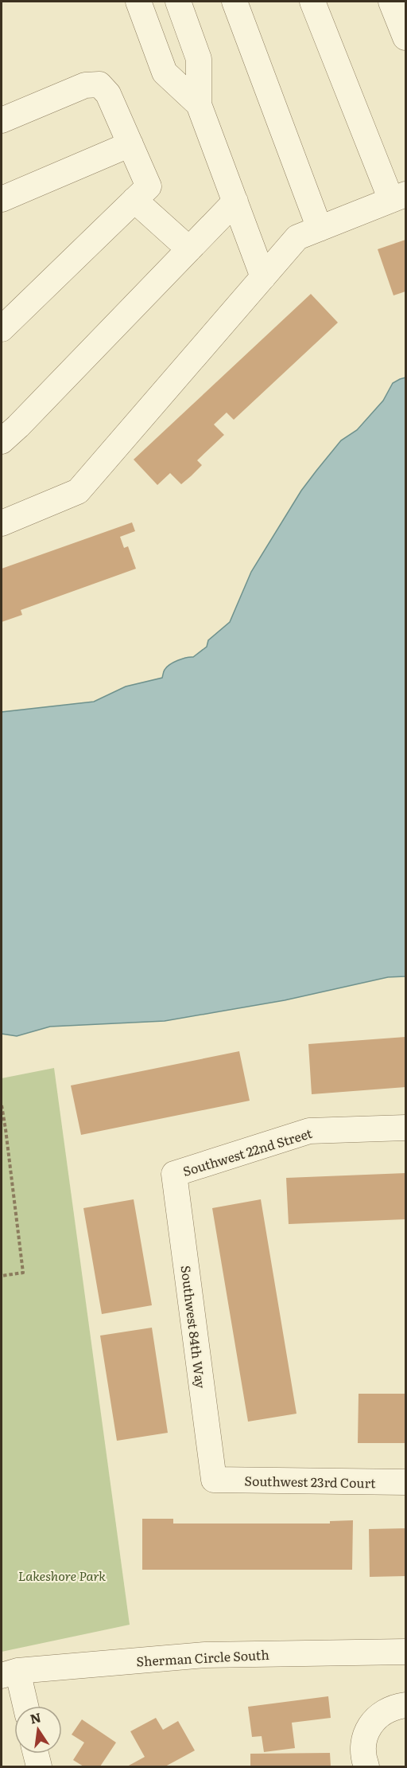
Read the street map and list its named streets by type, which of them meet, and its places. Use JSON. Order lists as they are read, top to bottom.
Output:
{
  "streets": {
    "street": [
      "Southwest 22nd Street",
      "Southwest 84th Way",
      "Southwest 23rd Court",
      "Sherman Circle South"
    ]
  },
  "crossings": [
    ["Southwest 22nd Street", "Southwest 84th Way"],
    ["Southwest 84th Way", "Southwest 23rd Court"]
  ],
  "parks": ["Lakeshore Park"],
  "north": "top"
}
